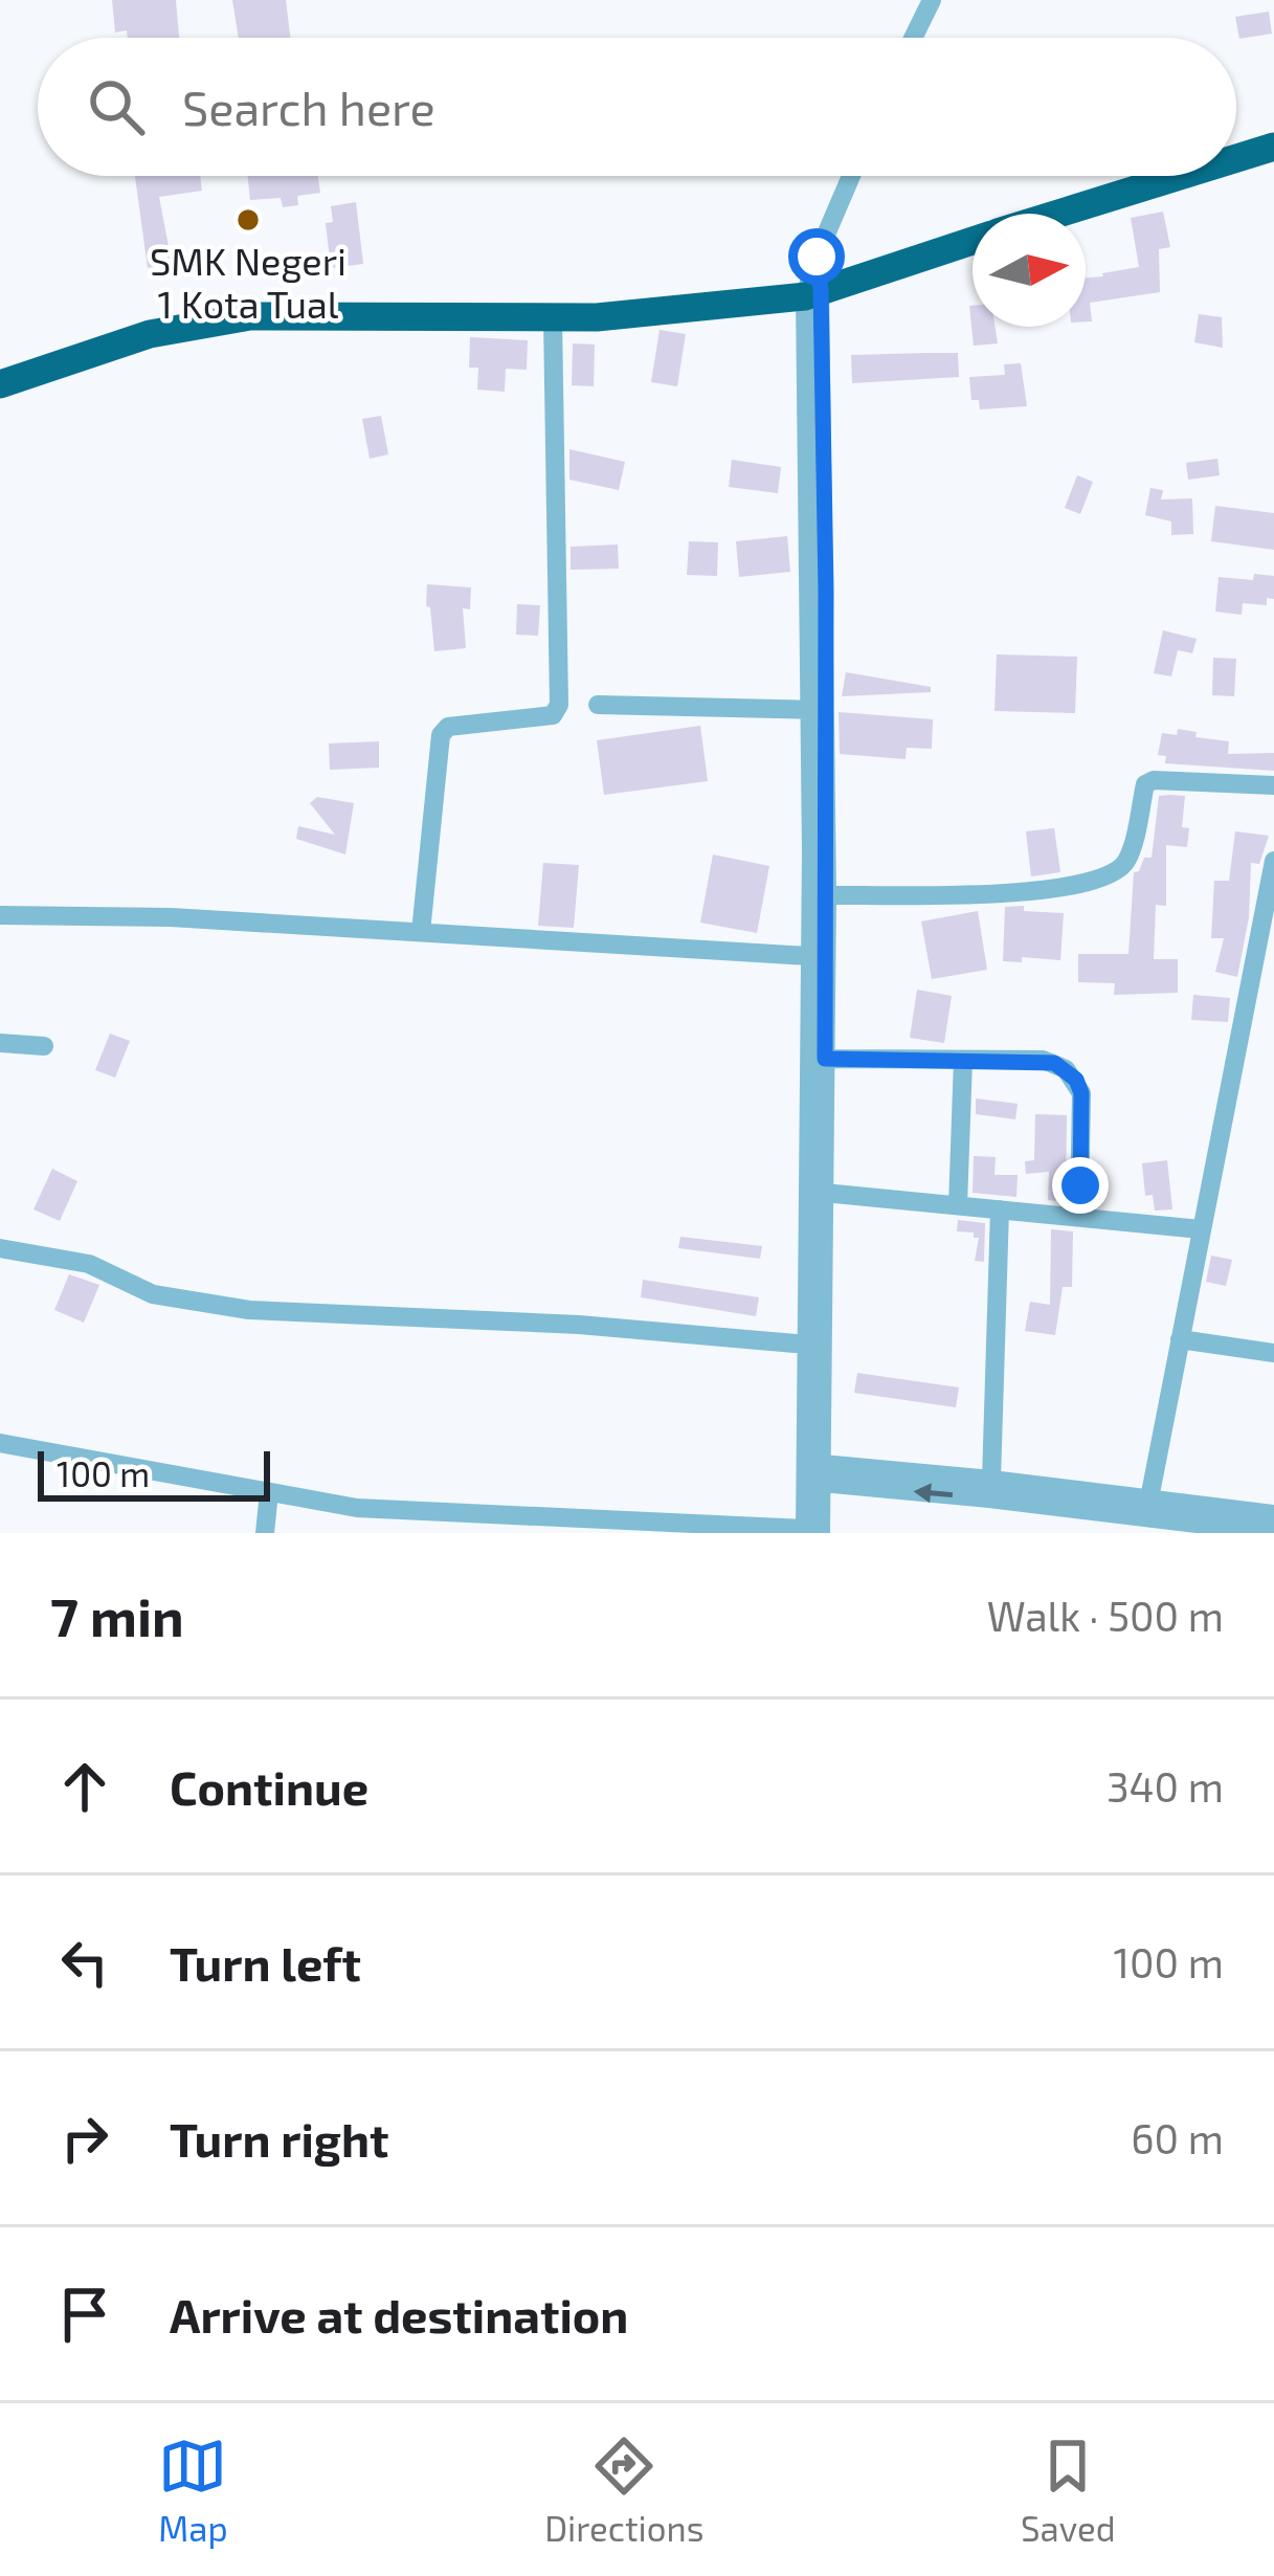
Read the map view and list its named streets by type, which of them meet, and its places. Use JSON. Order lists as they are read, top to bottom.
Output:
{
  "places": ["SMK Negeri 1 Kota Tual"],
  "scale_bar": "100 m",
  "north": "right",
  "page": {
    "search": "Search here",
    "scale": "100 m",
    "heading": ["7 min", "Walk · 500 m"],
    "list": [
      ["Continue", "340 m"],
      ["Turn left", "100 m"],
      ["Turn right", "60 m"],
      "Arrive at destination"
    ],
    "nav": ["Map", "Directions", "Saved"]
  }
}
